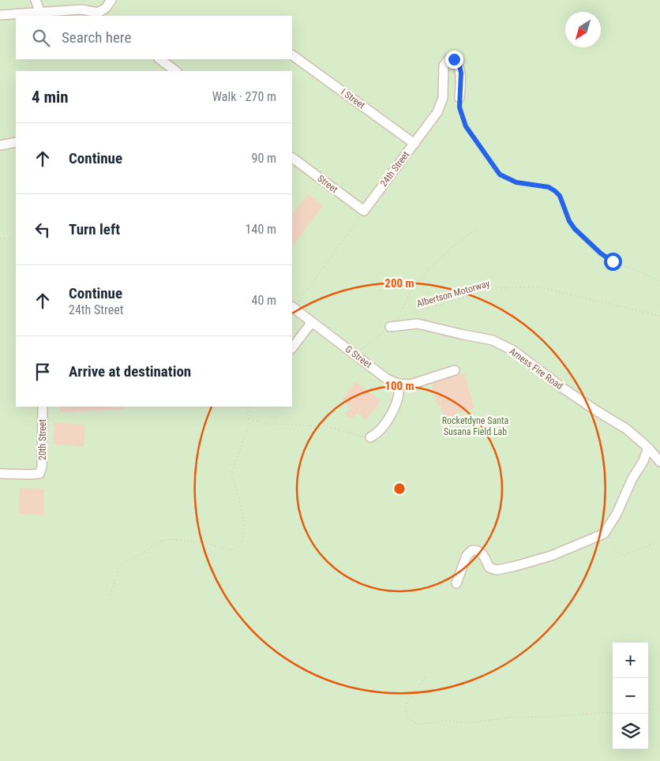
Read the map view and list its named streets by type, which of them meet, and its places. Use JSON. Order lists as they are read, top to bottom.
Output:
{
  "streets": {
    "lane": [
      "I Street",
      "24th Street",
      "Street",
      "G Street",
      "Arness Fire Road",
      "20th Street"
    ],
    "path": ["Albertson Motorway"]
  },
  "crossings": [
    ["I Street", "24th Street"],
    ["24th Street", "Street"],
    ["Albertson Motorway", "G Street"],
    ["Albertson Motorway", "Arness Fire Road"]
  ],
  "parks": ["Rocketdyne Santa Susana Field Lab"],
  "north": "bottom left",
  "page": {
    "search": "Search here",
    "heading": ["4 min", "Walk · 270 m"],
    "list": [
      ["Continue", "90 m"],
      ["Turn left", "140 m"],
      ["Continue", "24th Street", "40 m"],
      "Arrive at destination"
    ],
    "map_buttons": ["+", "−"]
  },
  "rings": ["200 m", "100 m"]
}
